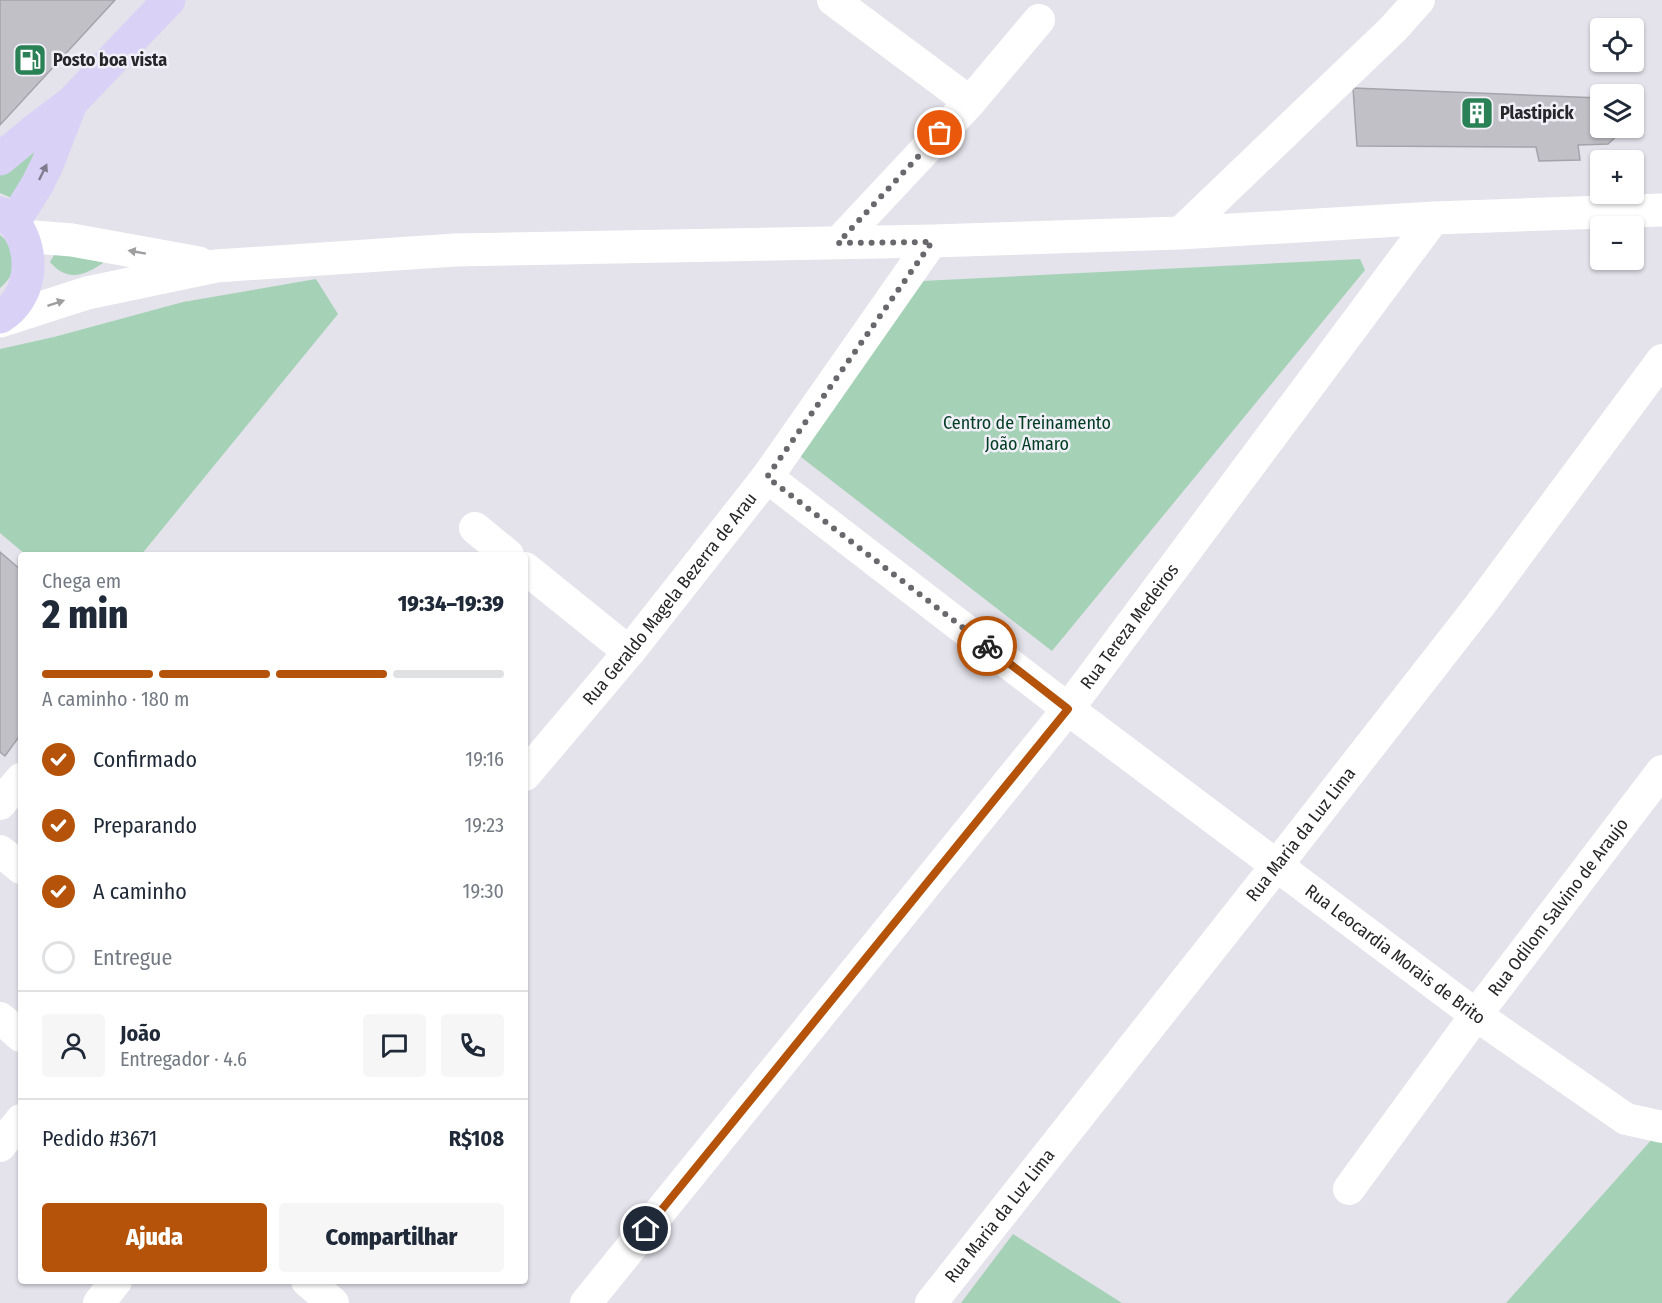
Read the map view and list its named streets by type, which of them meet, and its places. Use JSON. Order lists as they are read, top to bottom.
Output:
{
  "streets": {
    "street": [
      "Rua Geraldo Magela Bezerra de Arau",
      "Rua Tereza Medeiros",
      "Rua Maria da Luz Lima",
      "Rua Odilom Salvino de Araujo",
      "Rua Leocardia Morais de Brito"
    ]
  },
  "crossings": [
    ["Rua Geraldo Magela Bezerra de Arau", "Rua Leocardia Morais de Brito"],
    ["Rua Tereza Medeiros", "Rua Leocardia Morais de Brito"],
    ["Rua Maria da Luz Lima", "Rua Leocardia Morais de Brito"],
    ["Rua Odilom Salvino de Araujo", "Rua Leocardia Morais de Brito"]
  ],
  "parks": ["Centro de Treinamento João Amaro"],
  "places": {
    "fuel station": ["Posto boa vista"],
    "building": ["Plastipick"]
  },
  "page": {
    "map_buttons": ["+", "−"],
    "heading": ["2 min", "Chega em", "19:34–19:39"],
    "panel": [
      "João",
      "Entregador · 4.6",
      "Pedido #3671",
      "R$108"
    ],
    "bar": "A caminho · 180 m",
    "list": [
      ["Confirmado", "19:16"],
      ["Preparando", "19:23"],
      ["A caminho", "19:30"],
      "Entregue"
    ],
    "buttons": ["Ajuda", "Compartilhar"]
  }
}
